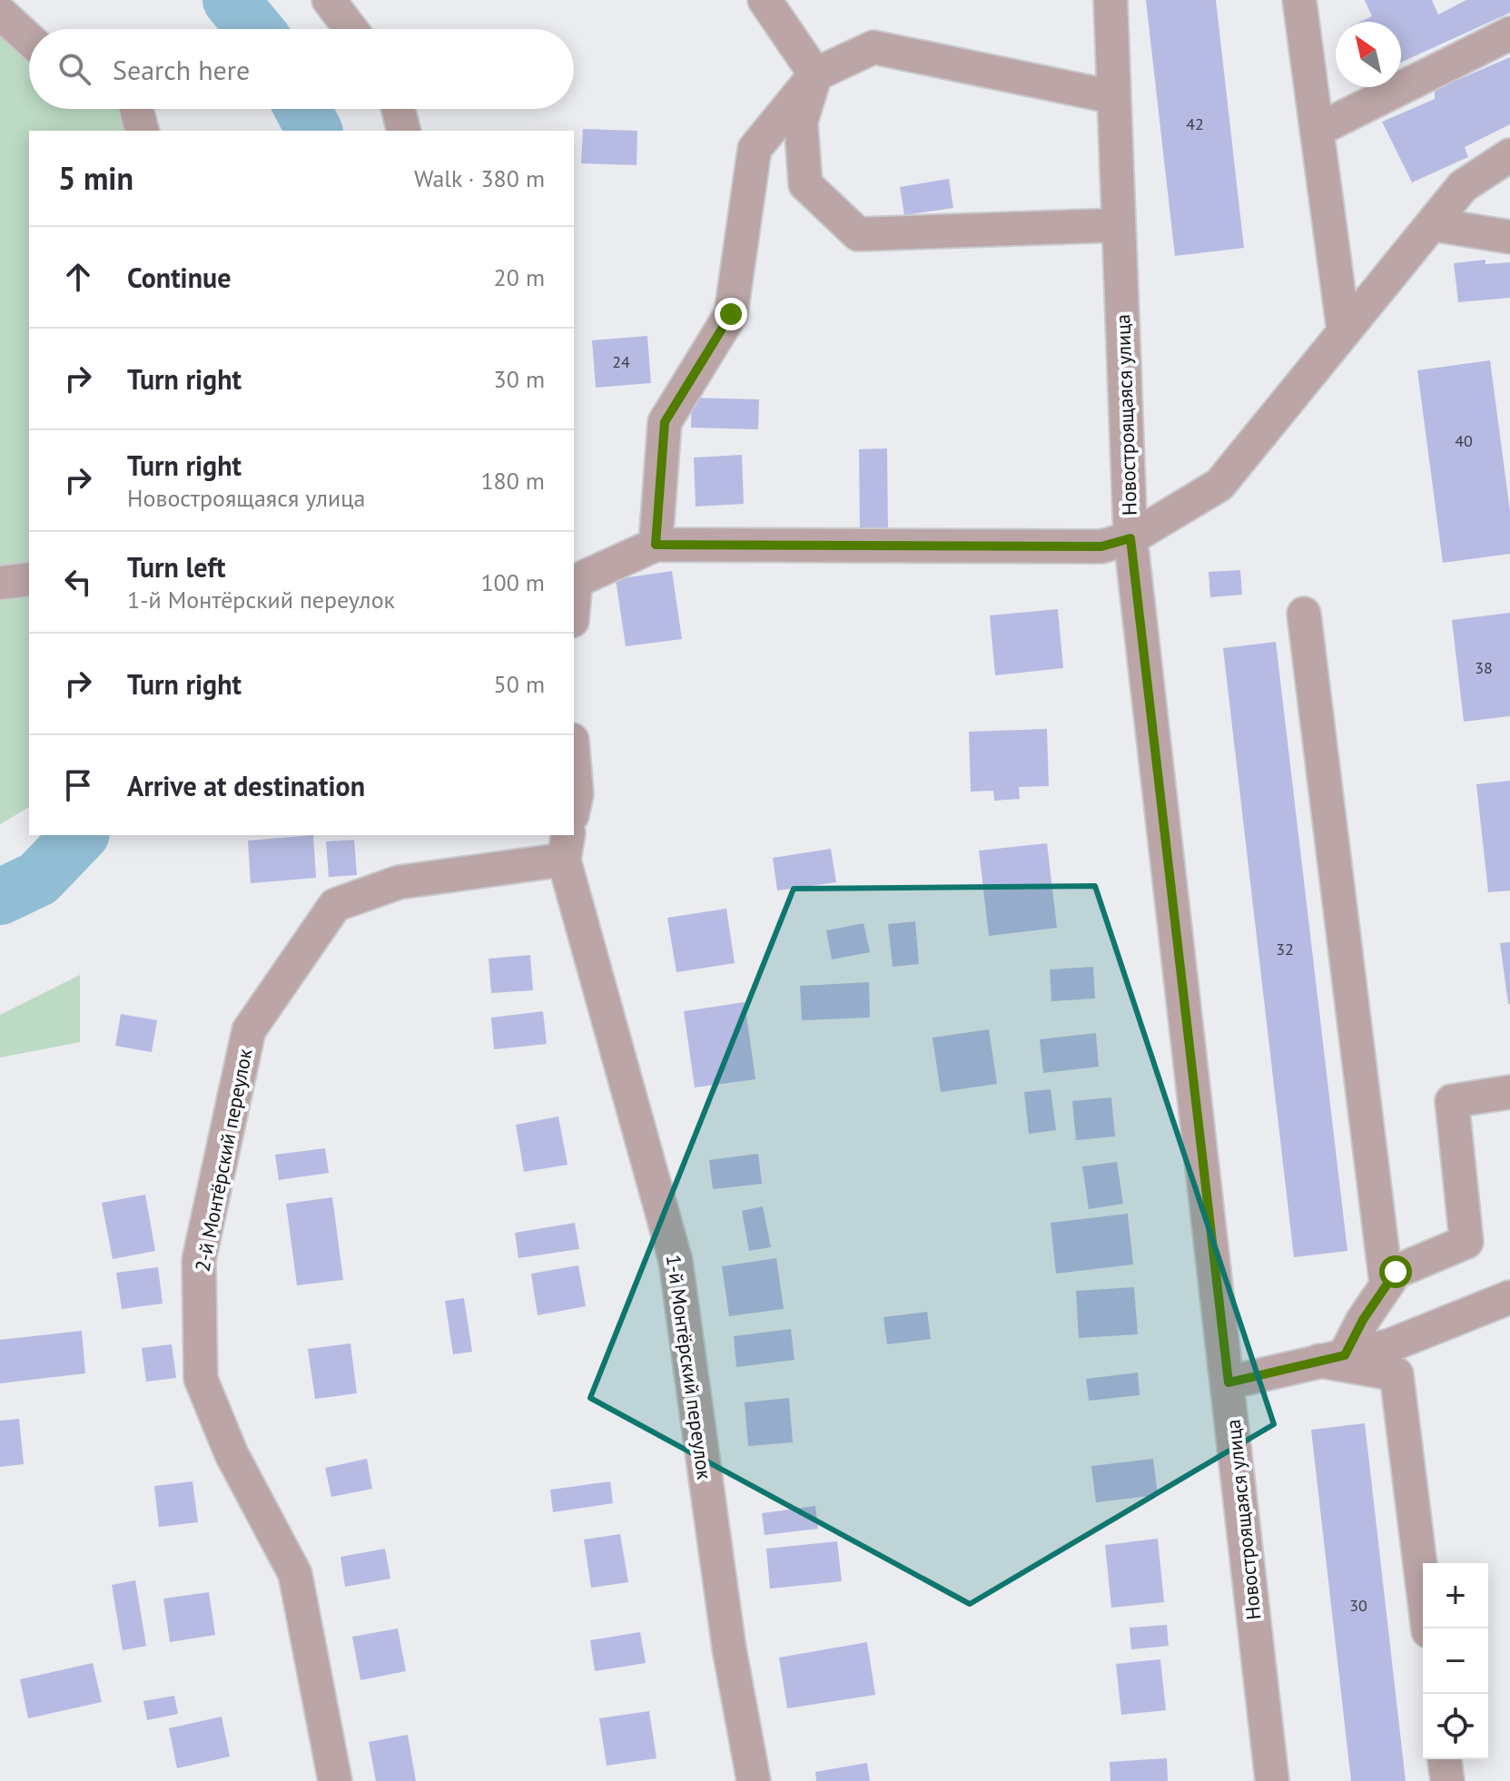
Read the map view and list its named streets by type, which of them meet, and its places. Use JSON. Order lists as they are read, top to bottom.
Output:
{
  "streets": {
    "street": ["Новостроящаяся улица", "2-й Монтёрский переулок", "1-й Монтёрский переулок"]
  },
  "crossings": [
    ["2-й Монтёрский переулок", "1-й Монтёрский переулок"]
  ],
  "house_numbers": [
    "42",
    "24",
    "40",
    "38",
    "32",
    "30"
  ],
  "north": "top left",
  "page": {
    "search": "Search here",
    "heading": ["5 min", "Walk · 380 m"],
    "list": [
      ["Continue", "20 m"],
      ["Turn right", "30 m"],
      ["Turn right", "Новостроящаяся улица", "180 m"],
      ["Turn left", "1-й Монтёрский переулок", "100 m"],
      ["Turn right", "50 m"],
      "Arrive at destination"
    ],
    "map_buttons": ["+", "−"]
  }
}
